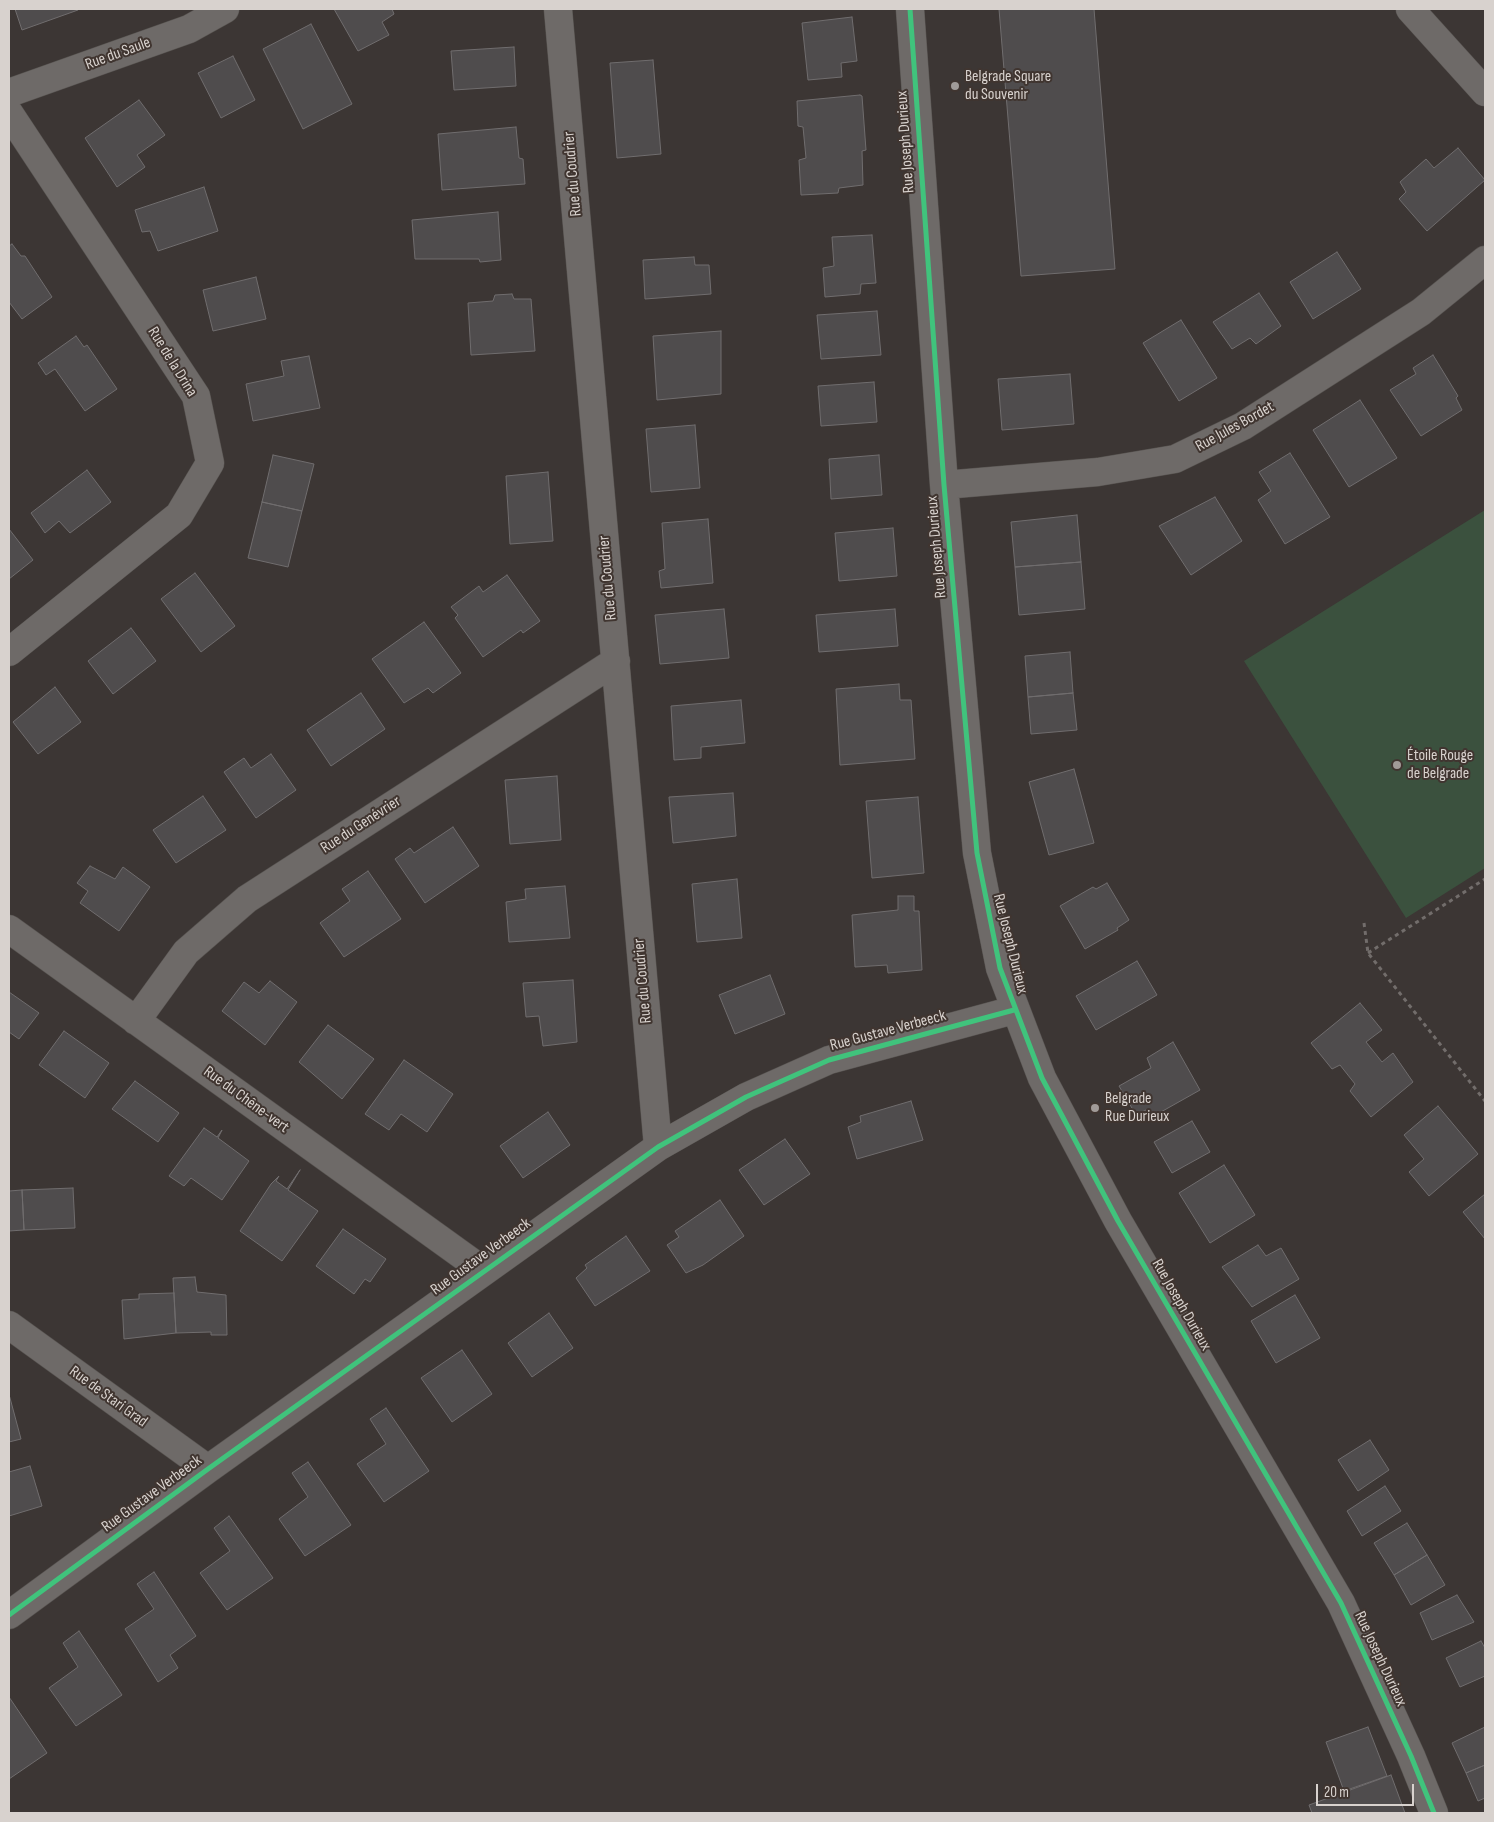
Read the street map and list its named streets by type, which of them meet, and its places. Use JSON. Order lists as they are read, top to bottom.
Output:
{
  "streets": {
    "street": [
      "Rue du Saule",
      "Rue Joseph Durieux",
      "Rue du Coudrier",
      "Rue de la Drina",
      "Rue Jules Bordet",
      "Rue du Genévrier",
      "Rue Gustave Verbeeck",
      "Rue du Chêne-vert",
      "Rue de Stari Grad"
    ]
  },
  "crossings": [
    ["Rue Joseph Durieux", "Rue Jules Bordet"],
    ["Rue Joseph Durieux", "Rue Gustave Verbeeck"],
    ["Rue du Coudrier", "Rue du Genévrier"],
    ["Rue du Coudrier", "Rue Gustave Verbeeck"],
    ["Rue du Genévrier", "Rue du Chêne-vert"],
    ["Rue Gustave Verbeeck", "Rue du Chêne-vert"],
    ["Rue Gustave Verbeeck", "Rue de Stari Grad"]
  ],
  "places": ["Belgrade Square du Souvenir", "Étoile Rouge de Belgrade", "Belgrade Rue Durieux"],
  "scale_bar": "20 m"
}
